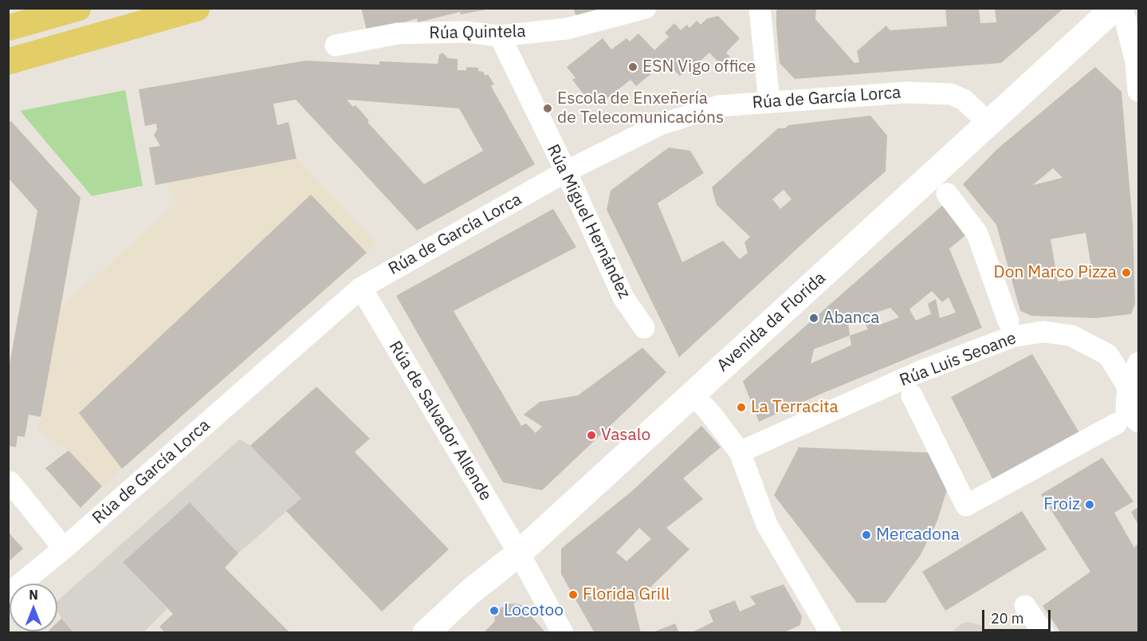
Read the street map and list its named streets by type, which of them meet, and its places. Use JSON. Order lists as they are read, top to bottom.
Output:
{
  "streets": {
    "main road": ["Avenida da Florida"],
    "street": [
      "Rúa Quintela",
      "Rúa de García Lorca",
      "Rúa Miguel Hernández",
      "Rúa Luis Seoane",
      "Rúa de Salvador Allende"
    ]
  },
  "crossings": [
    ["Rúa Quintela", "Rúa Miguel Hernández"],
    ["Rúa de García Lorca", "Rúa Miguel Hernández"],
    ["Rúa de García Lorca", "Avenida da Florida"],
    ["Rúa de García Lorca", "Rúa de Salvador Allende"],
    ["Avenida da Florida", "Rúa de Salvador Allende"]
  ],
  "places": [
    "ESN Vigo office",
    "Escola de Enxeñería de Telecomunicacións",
    "Don Marco Pizza",
    "Abanca",
    "La Terracita",
    "Vasalo",
    "Froiz",
    "Mercadona",
    "Florida Grill",
    "Locotoo"
  ],
  "scale_bar": "20 m",
  "north": "top"
}
